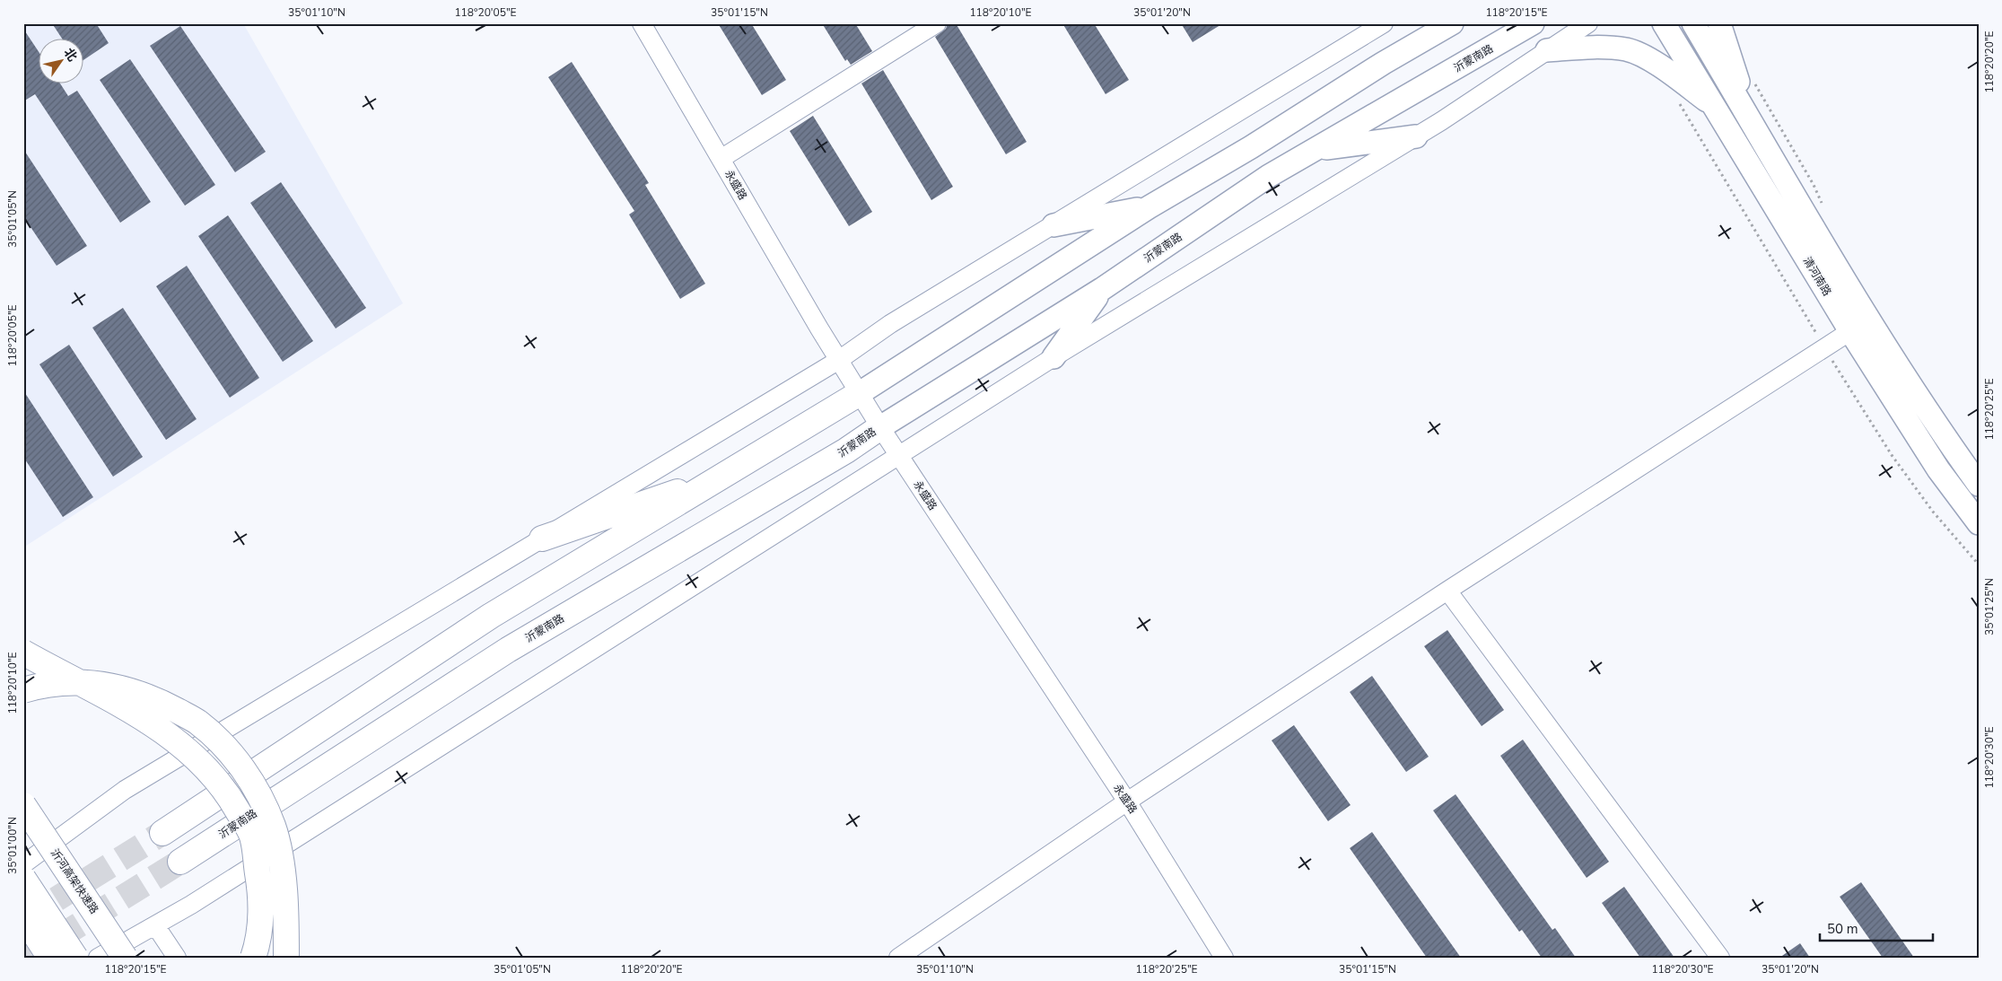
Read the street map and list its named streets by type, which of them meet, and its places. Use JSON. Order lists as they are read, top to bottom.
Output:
{
  "streets": {
    "highway": ["沂蒙南路", "沂河高架快速路"],
    "main road": ["清河南路"],
    "street": ["永盛路"]
  },
  "crossings": [
    ["沂蒙南路", "永盛路"]
  ],
  "scale_bar": "50 m",
  "north": "top right",
  "coordinates": [
    "35°01'10\"N",
    "118°20'05\"E",
    "35°01'15\"N",
    "118°20'10\"E",
    "35°01'20\"N",
    "118°20'15\"E",
    "118°20'20\"E",
    "35°01'05\"N",
    "118°20'25\"E",
    "35°01'25\"N",
    "118°20'30\"E",
    "35°01'00\"N"
  ]
}
